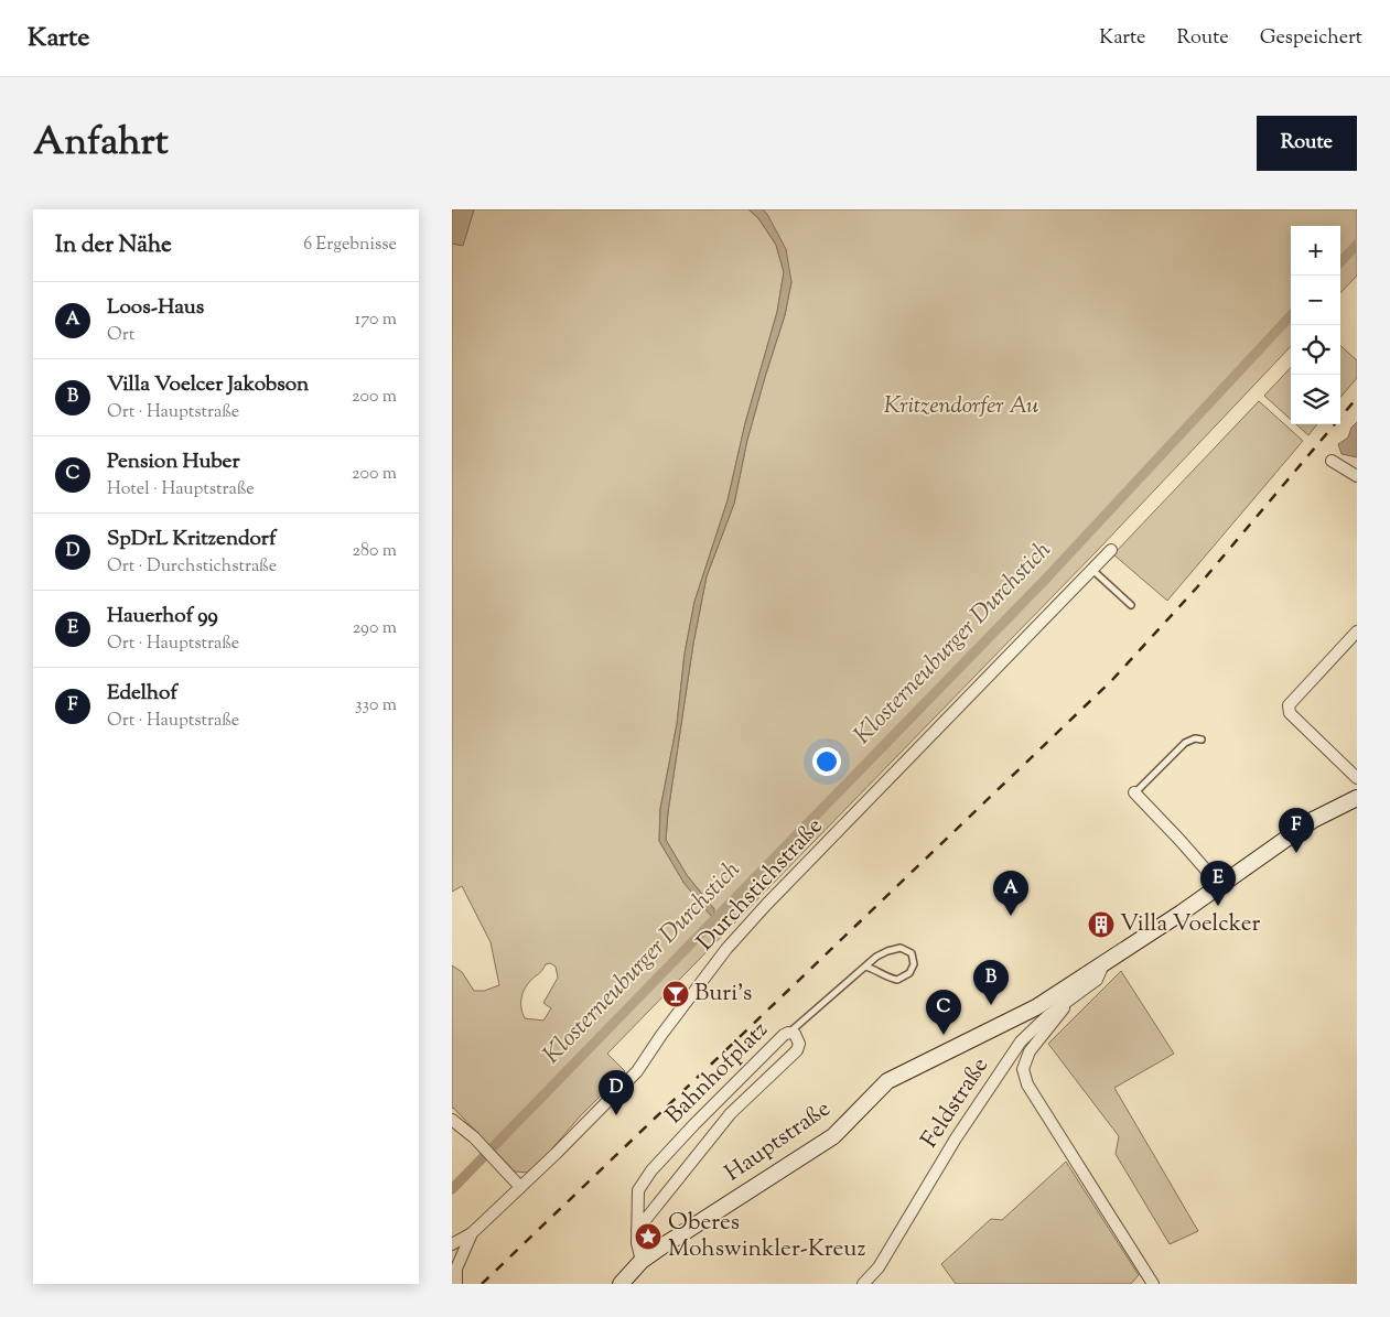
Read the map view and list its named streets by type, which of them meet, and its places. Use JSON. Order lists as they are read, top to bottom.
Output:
{
  "streets": {
    "main road": ["Hauptstraße"],
    "street": ["Durchstichstraße", "Bahnhofplatz", "Feldstraße"]
  },
  "crossings": [
    ["Bahnhofplatz", "Hauptstraße"],
    ["Feldstraße", "Hauptstraße"]
  ],
  "water": ["Klosterneuburger Durchstich"],
  "parks": ["Kritzendorfer Au"],
  "places": {
    "building": ["Villa Voelcker"],
    "bar": ["Buri's"],
    "place": ["Oberes Mohswinkler-Kreuz"]
  },
  "page": {
    "header": "Karte",
    "nav": ["Karte", "Route", "Gespeichert"],
    "title": "Anfahrt",
    "buttons": "Route",
    "heading": ["In der Nähe", "6 Ergebnisse"],
    "map_buttons": ["+", "−"],
    "list": [
      {
        "mark": "A",
        "name": "Loos-Haus",
        "note": "Ort",
        "value": "170 m"
      },
      {
        "mark": "B",
        "name": "Villa Voelcer Jakobson",
        "note": "Ort · Hauptstraße",
        "value": "200 m"
      },
      {
        "mark": "C",
        "name": "Pension Huber",
        "note": "Hotel · Hauptstraße",
        "value": "200 m"
      },
      {
        "mark": "D",
        "name": "SpDrL Kritzendorf",
        "note": "Ort · Durchstichstraße",
        "value": "280 m"
      },
      {
        "mark": "E",
        "name": "Hauerhof 99",
        "note": "Ort · Hauptstraße",
        "value": "290 m"
      },
      {
        "mark": "F",
        "name": "Edelhof",
        "note": "Ort · Hauptstraße",
        "value": "330 m"
      }
    ],
    "pins": [
      "F",
      "E",
      "A",
      "B",
      "C",
      "D"
    ]
  }
}
